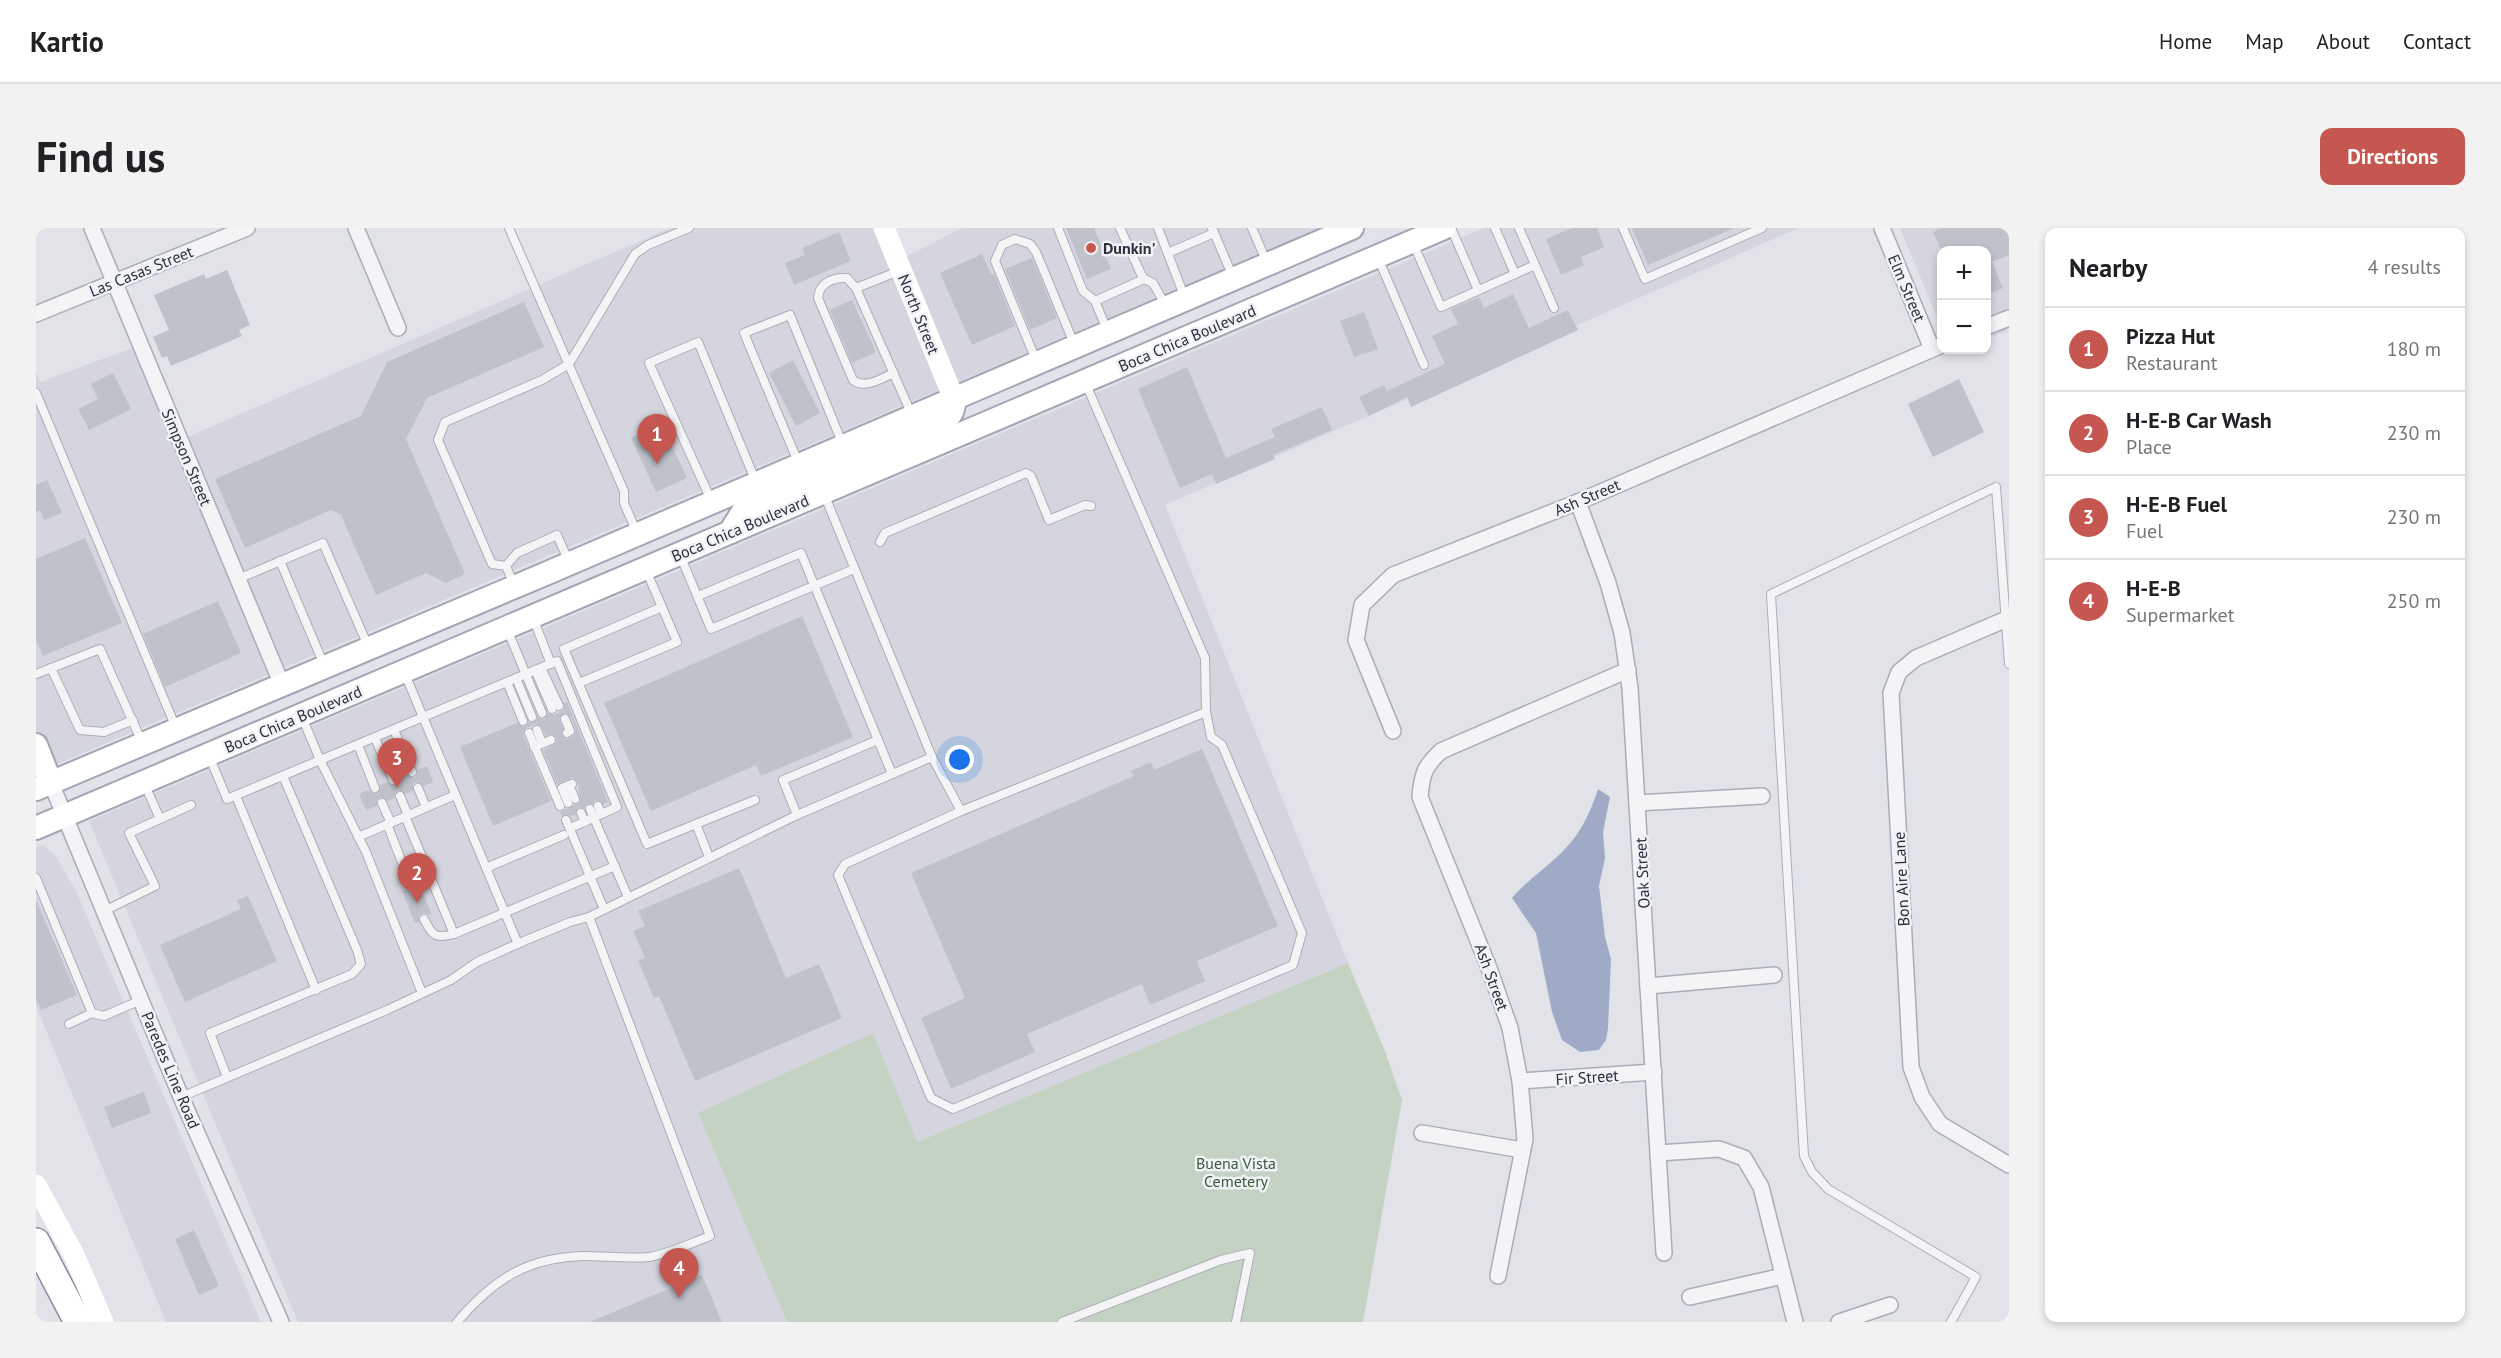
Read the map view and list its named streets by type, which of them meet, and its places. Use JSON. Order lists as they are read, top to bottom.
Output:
{
  "streets": {
    "main road": ["Boca Chica Boulevard"],
    "street": [
      "Las Casas Street",
      "Elm Street",
      "North Street",
      "Simpson Street",
      "Ash Street",
      "Oak Street",
      "Bon Aire Lane",
      "Paredes Line Road",
      "Fir Street"
    ]
  },
  "crossings": [
    ["Las Casas Street", "Simpson Street"],
    ["Elm Street", "Ash Street"],
    ["North Street", "Boca Chica Boulevard"],
    ["Boca Chica Boulevard", "Simpson Street"],
    ["Boca Chica Boulevard", "Paredes Line Road"],
    ["Ash Street", "Oak Street"],
    ["Ash Street", "Fir Street"],
    ["Oak Street", "Fir Street"]
  ],
  "parks": ["Buena Vista Cemetery"],
  "places": ["Dunkin'"],
  "page": {
    "header": "Kartio",
    "nav": [
      "Home",
      "Map",
      "About",
      "Contact"
    ],
    "buttons": "Directions",
    "title": "Find us",
    "heading": ["Nearby", "4 results"],
    "map_buttons": ["+", "−"],
    "list": [
      {
        "mark": "1",
        "name": "Pizza Hut",
        "note": "Restaurant",
        "value": "180 m"
      },
      {
        "mark": "2",
        "name": "H-E-B Car Wash",
        "note": "Place",
        "value": "230 m"
      },
      {
        "mark": "3",
        "name": "H-E-B Fuel",
        "note": "Fuel",
        "value": "230 m"
      },
      {
        "mark": "4",
        "name": "H-E-B",
        "note": "Supermarket",
        "value": "250 m"
      }
    ],
    "pins": [
      "1",
      "3",
      "2",
      "4"
    ]
  }
}
